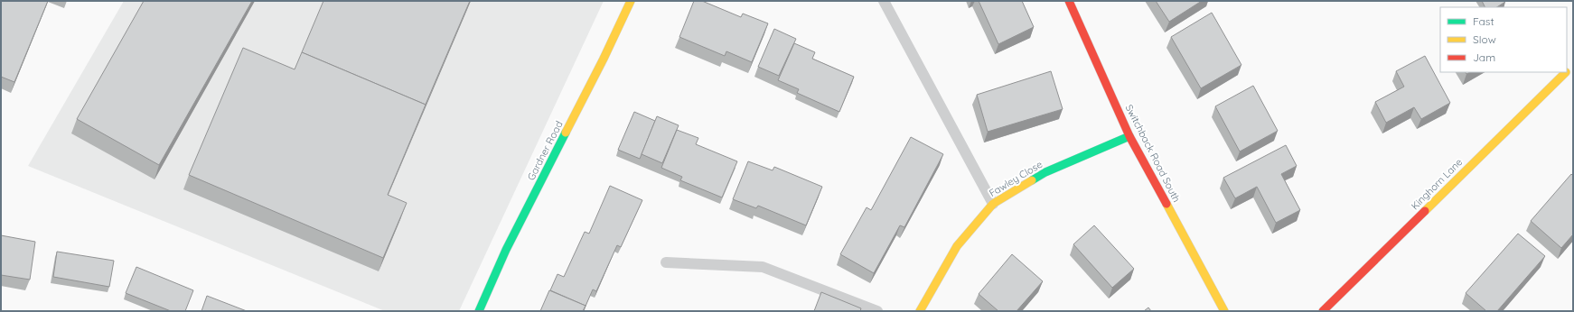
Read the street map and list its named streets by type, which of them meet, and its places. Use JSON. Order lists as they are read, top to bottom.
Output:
{
  "streets": {
    "street": [
      "Gardner Road",
      "Switchback Road South",
      "Fawley Close",
      "Kinghorn Lane"
    ]
  },
  "crossings": [
    ["Switchback Road South", "Fawley Close"]
  ],
  "legend": ["Fast", "Slow", "Jam"]
}
